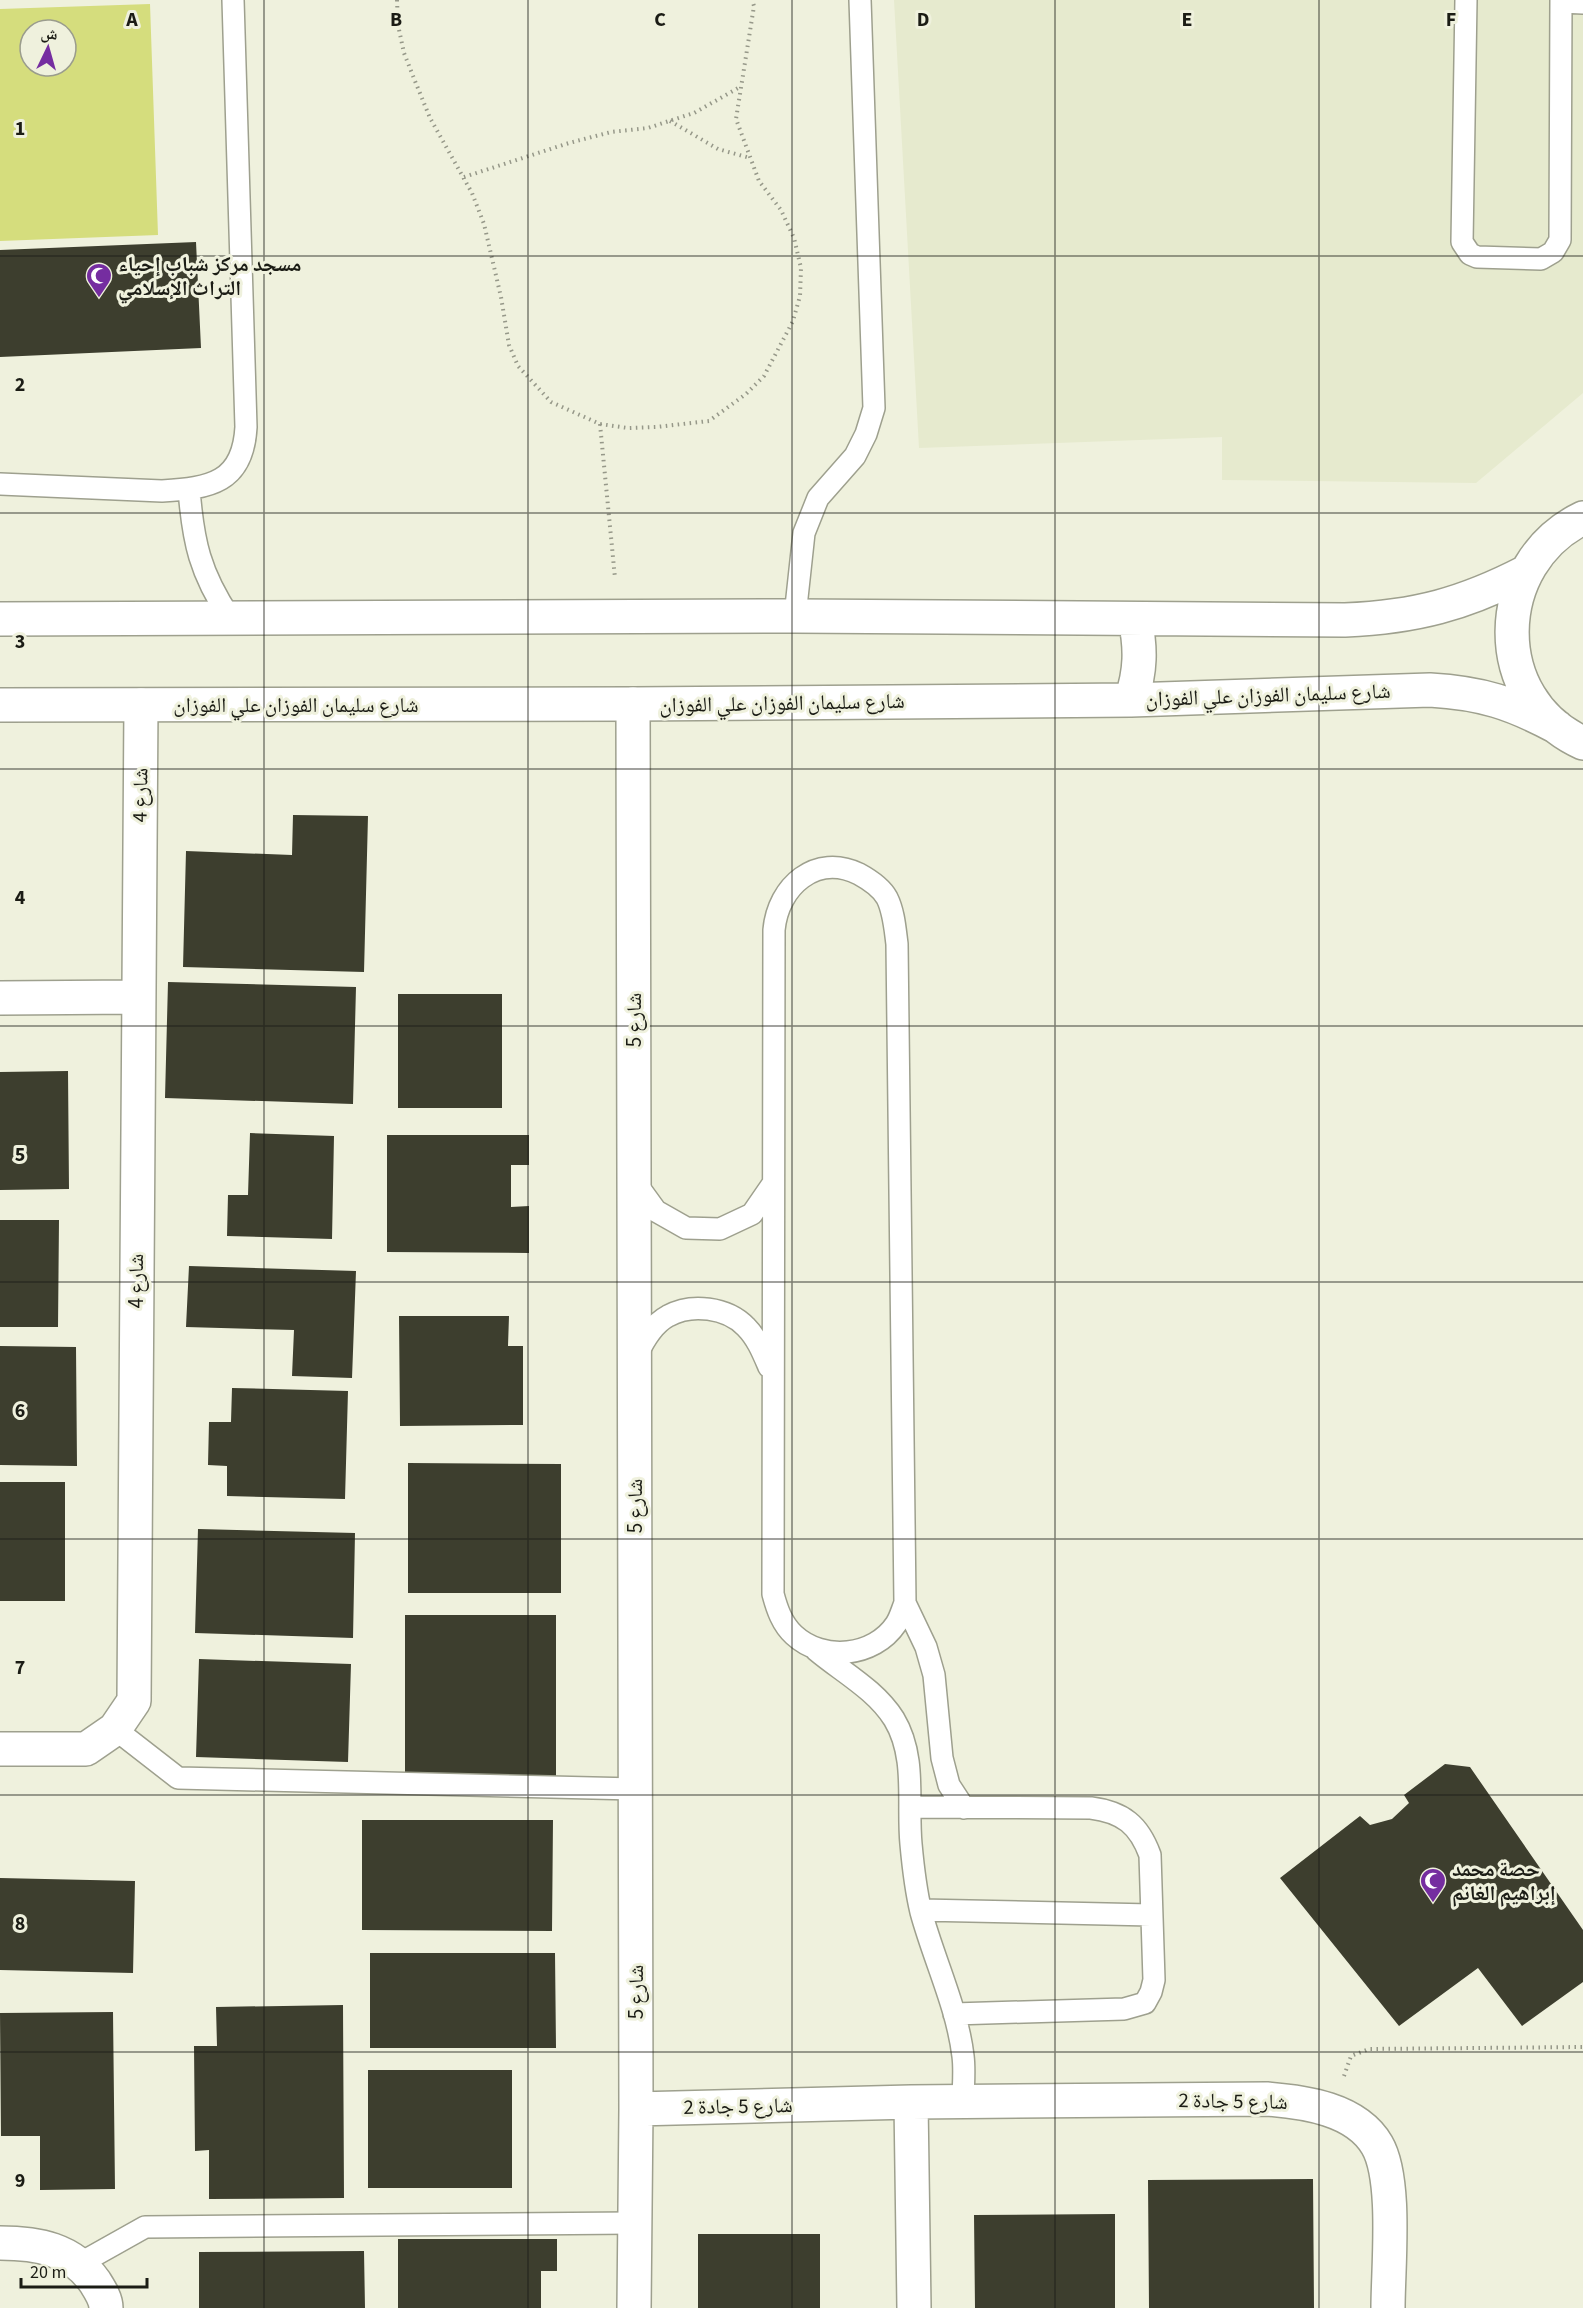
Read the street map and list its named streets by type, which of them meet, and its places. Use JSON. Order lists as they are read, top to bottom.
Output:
{
  "streets": {
    "street": [
      "شارع سليمان الفوزان علي الفوزان",
      "شارع 4",
      "شارع 5",
      "شارع 5 جادة 2"
    ]
  },
  "crossings": [
    ["شارع سليمان الفوزان علي الفوزان", "شارع 4"],
    ["شارع سليمان الفوزان علي الفوزان", "شارع 5"],
    ["شارع 5", "شارع 5 جادة 2"]
  ],
  "places": {
    "mosque": ["مسجد مركز شباب إحياء التراث الإسلامي", "حصة محمد إبراهيم الغانم"]
  },
  "scale_bar": "20 m",
  "north": "top",
  "grid": {
    "columns": [
      "A",
      "B",
      "C",
      "D",
      "E",
      "F"
    ],
    "rows": [
      "1",
      "2",
      "3",
      "4",
      "5",
      "6",
      "7",
      "8",
      "9"
    ]
  }
}
